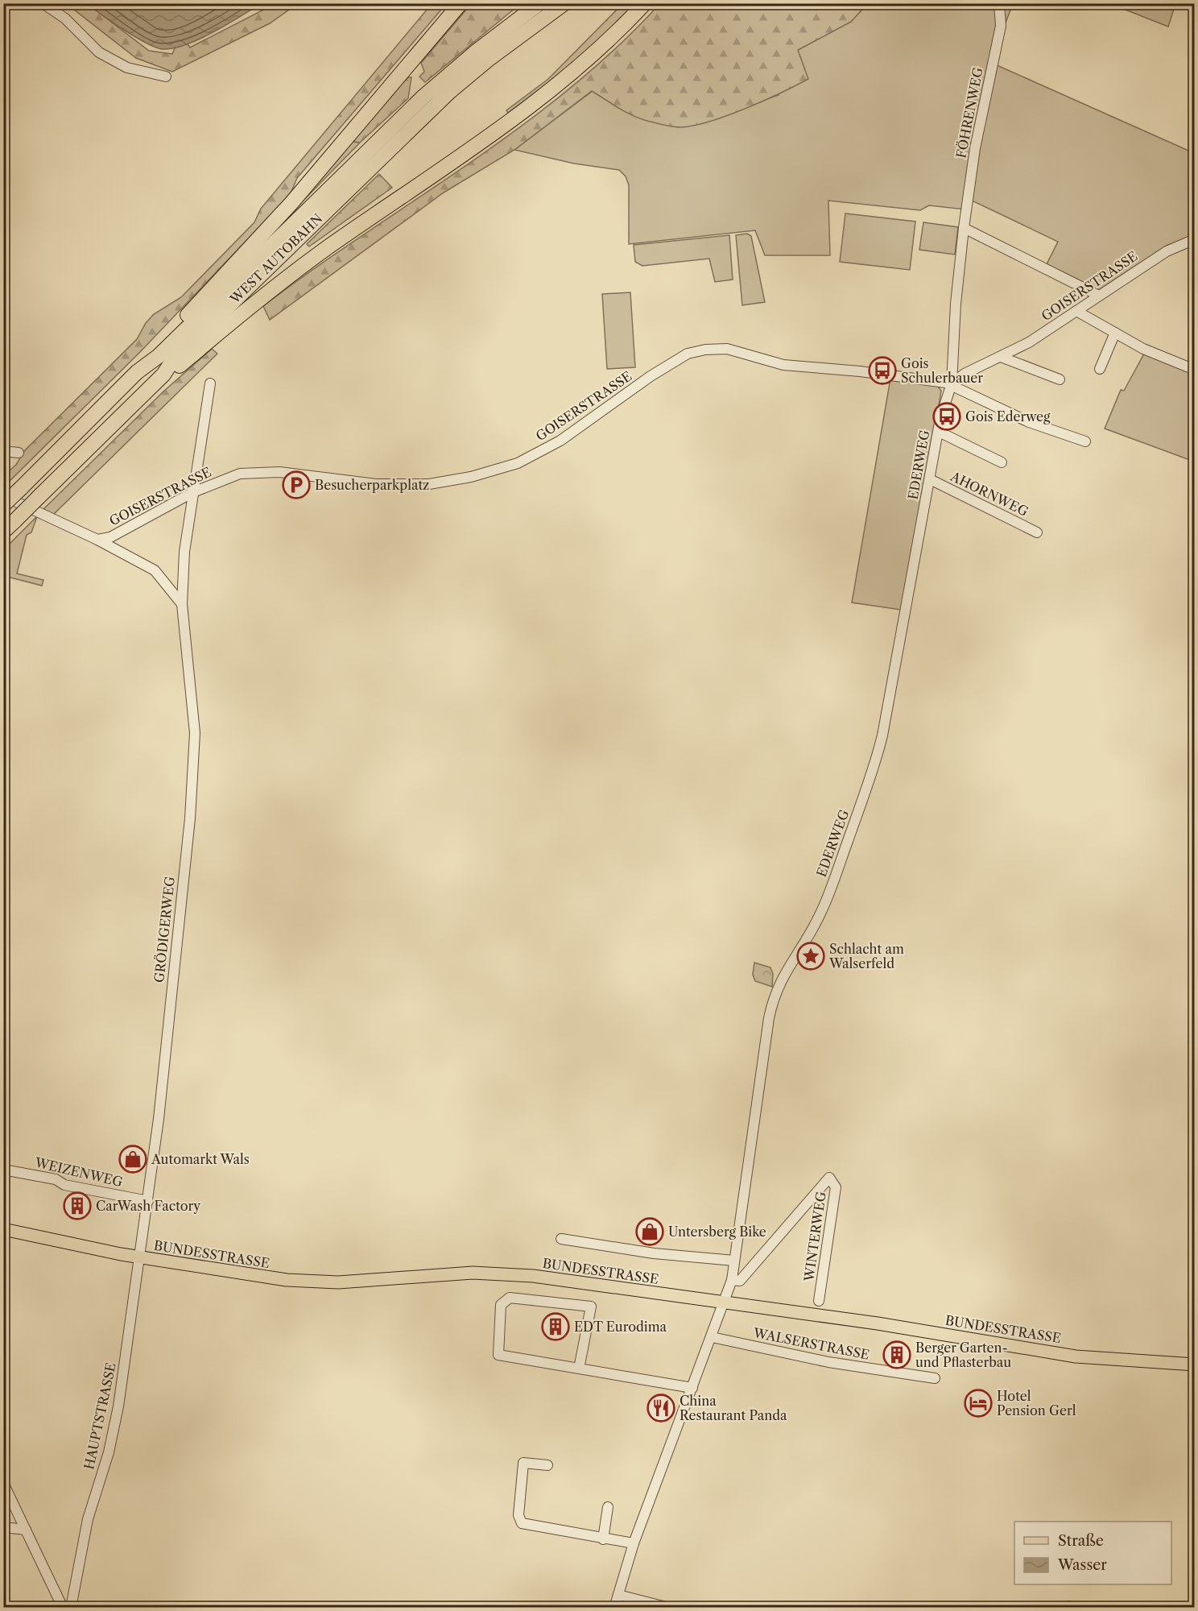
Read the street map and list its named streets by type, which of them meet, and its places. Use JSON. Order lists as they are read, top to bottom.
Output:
{
  "streets": {
    "highway": ["WEST AUTOBAHN"],
    "main road": ["BUNDESSTRASSE"],
    "street": [
      "FÖHRENWEG",
      "GOISERSTRASSE",
      "EDERWEG",
      "AHORNWEG",
      "GRÖDIGERWEG",
      "WEIZENWEG",
      "WINTERWEG",
      "WALSERSTRASSE",
      "HAUPTSTRASSE"
    ]
  },
  "crossings": [
    ["FÖHRENWEG", "GOISERSTRASSE"],
    ["FÖHRENWEG", "EDERWEG"],
    ["GOISERSTRASSE", "EDERWEG"],
    ["GOISERSTRASSE", "GRÖDIGERWEG"],
    ["EDERWEG", "AHORNWEG"],
    ["EDERWEG", "WINTERWEG"],
    ["EDERWEG", "BUNDESSTRASSE"],
    ["GRÖDIGERWEG", "WEIZENWEG"],
    ["GRÖDIGERWEG", "BUNDESSTRASSE"],
    ["GRÖDIGERWEG", "HAUPTSTRASSE"],
    ["BUNDESSTRASSE", "HAUPTSTRASSE"]
  ],
  "places": {
    "bus stop": ["Gois Schulerbauer", "Gois Ederweg"],
    "parking": ["Besucherparkplatz"],
    "place": ["Schlacht am Walserfeld"],
    "shop": ["Automarkt Wals", "Untersberg Bike"],
    "building": ["CarWash Factory", "EDT Eurodima", "Berger Garten- und Pflasterbau"],
    "hotel": ["Hotel Pension Gerl"],
    "restaurant": ["China Restaurant Panda"]
  },
  "legend": ["Straße", "Wasser"]
}
